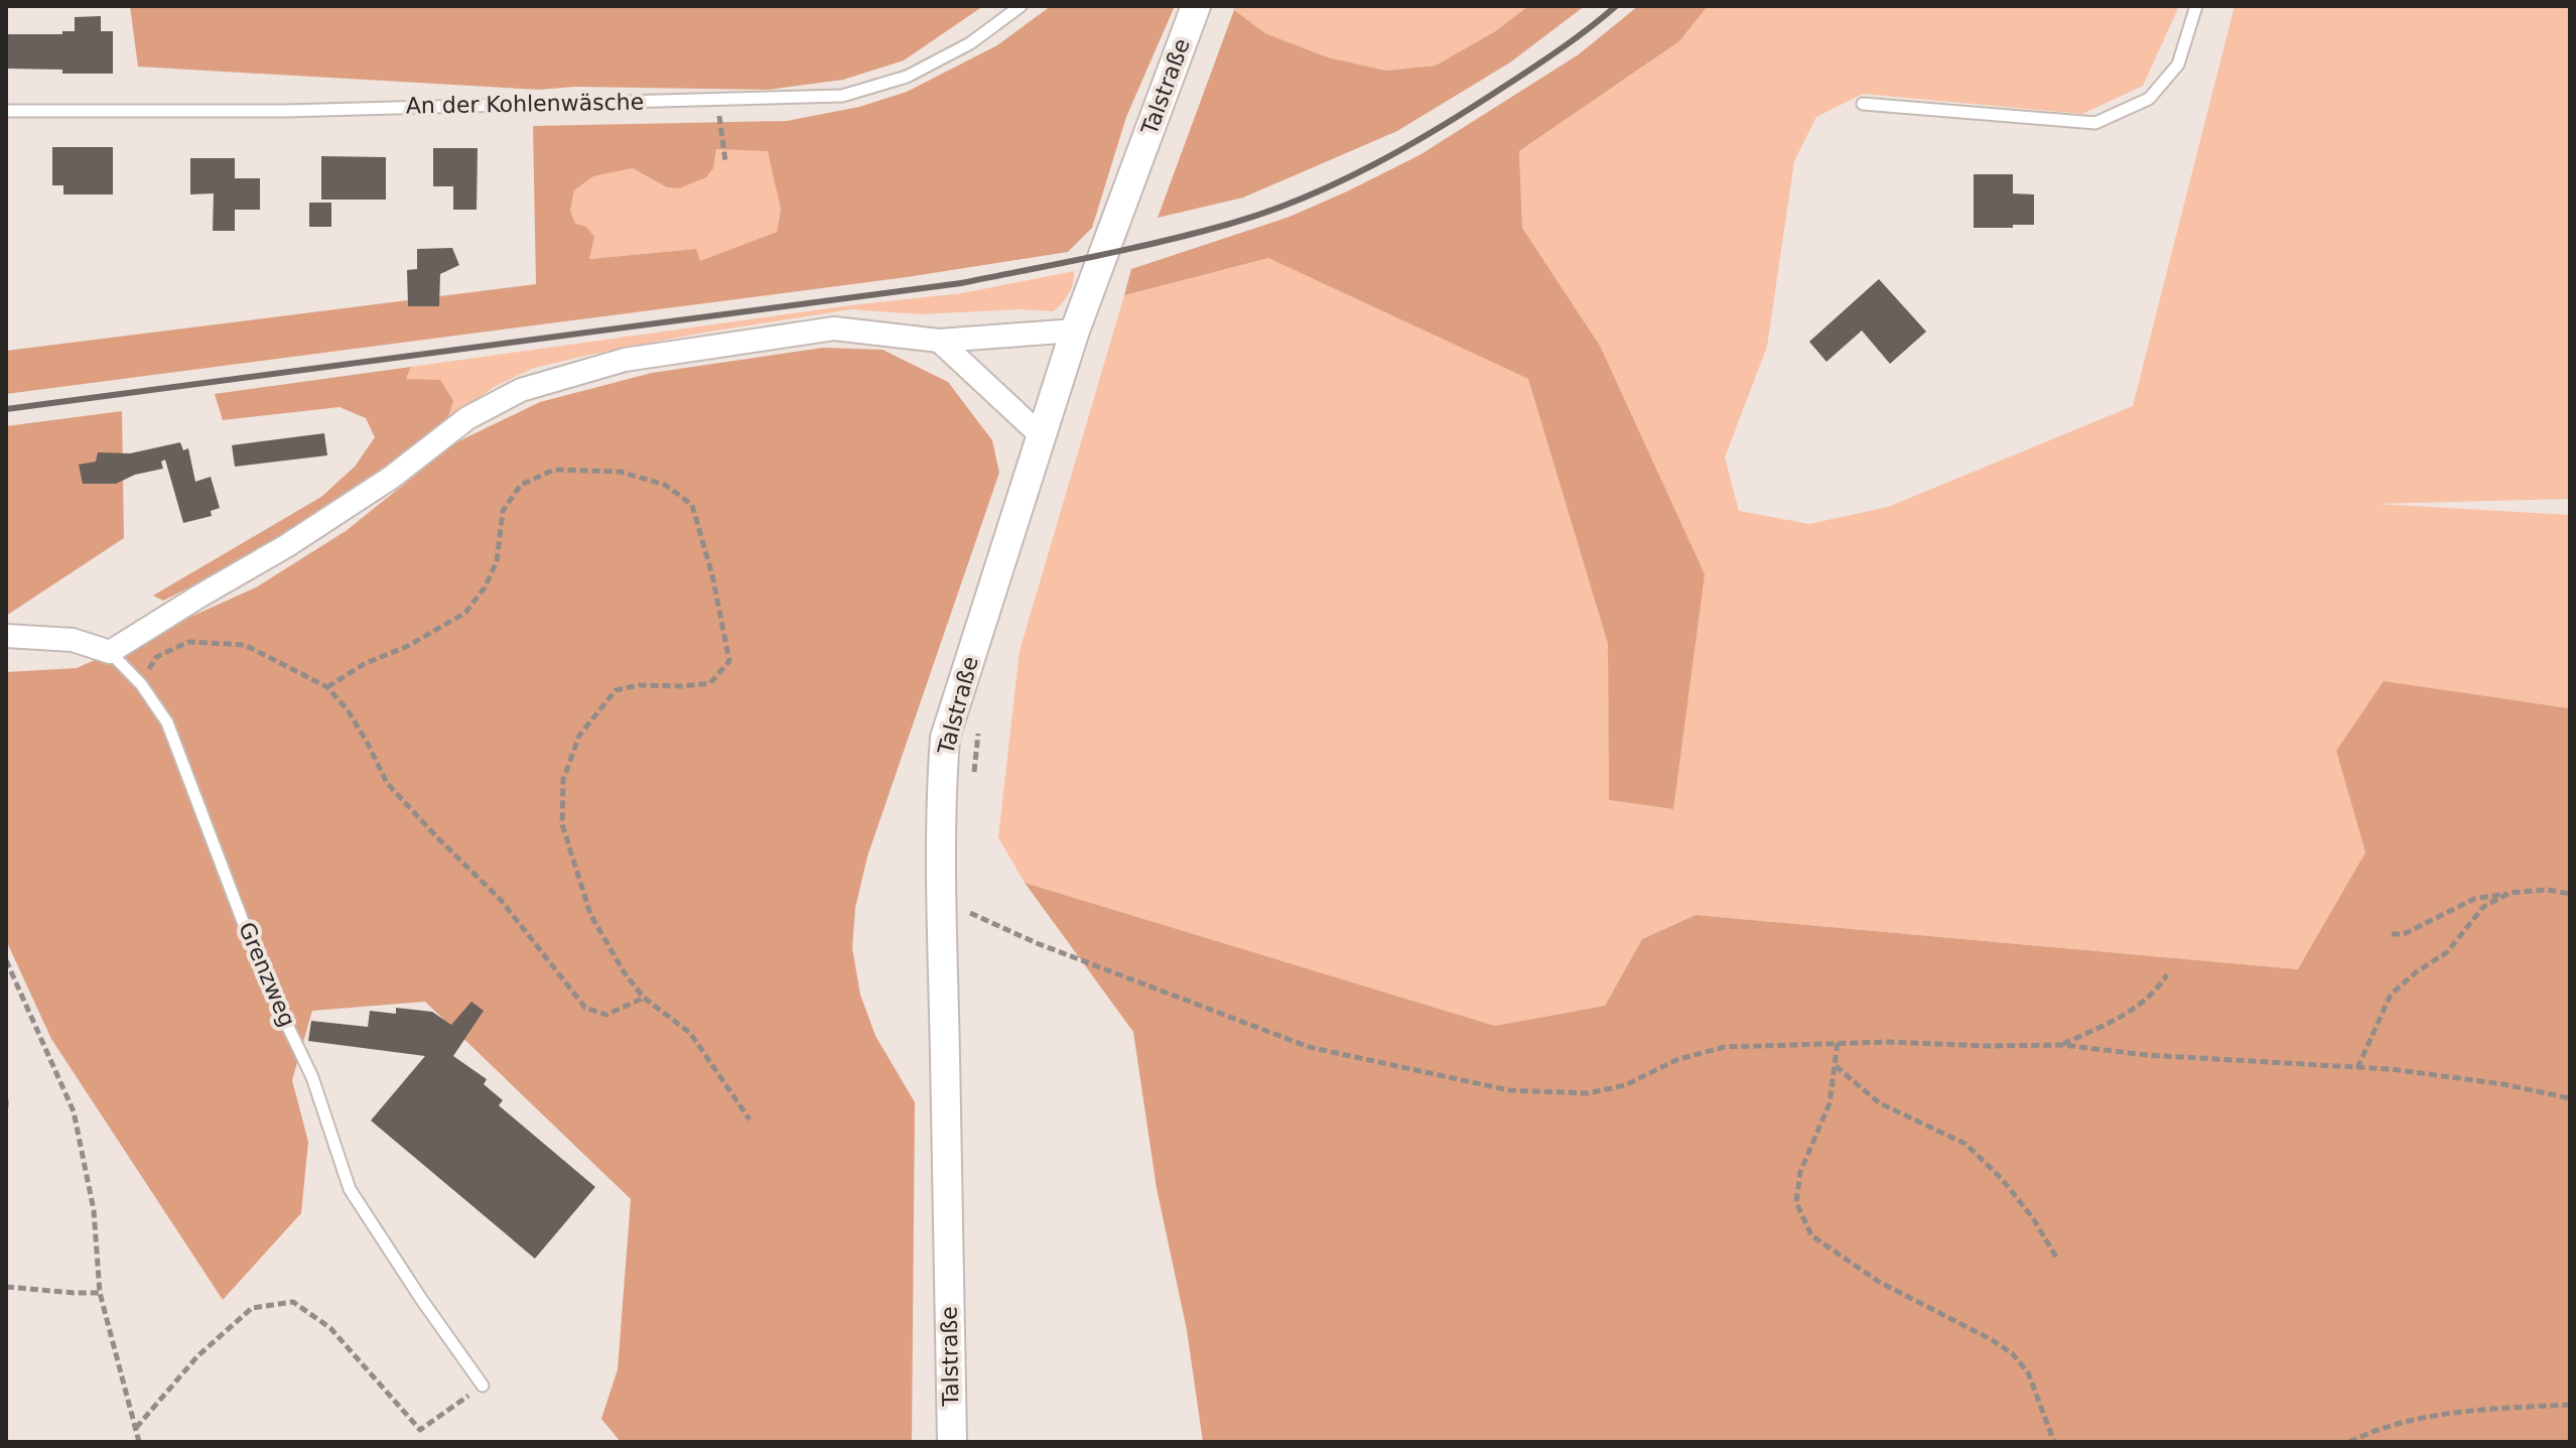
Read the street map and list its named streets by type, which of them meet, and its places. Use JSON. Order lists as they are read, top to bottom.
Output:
{
  "streets": {
    "street": ["Talstraße", "Grenzweg"],
    "lane": ["An der Kohlenwäsche"]
  }
}
